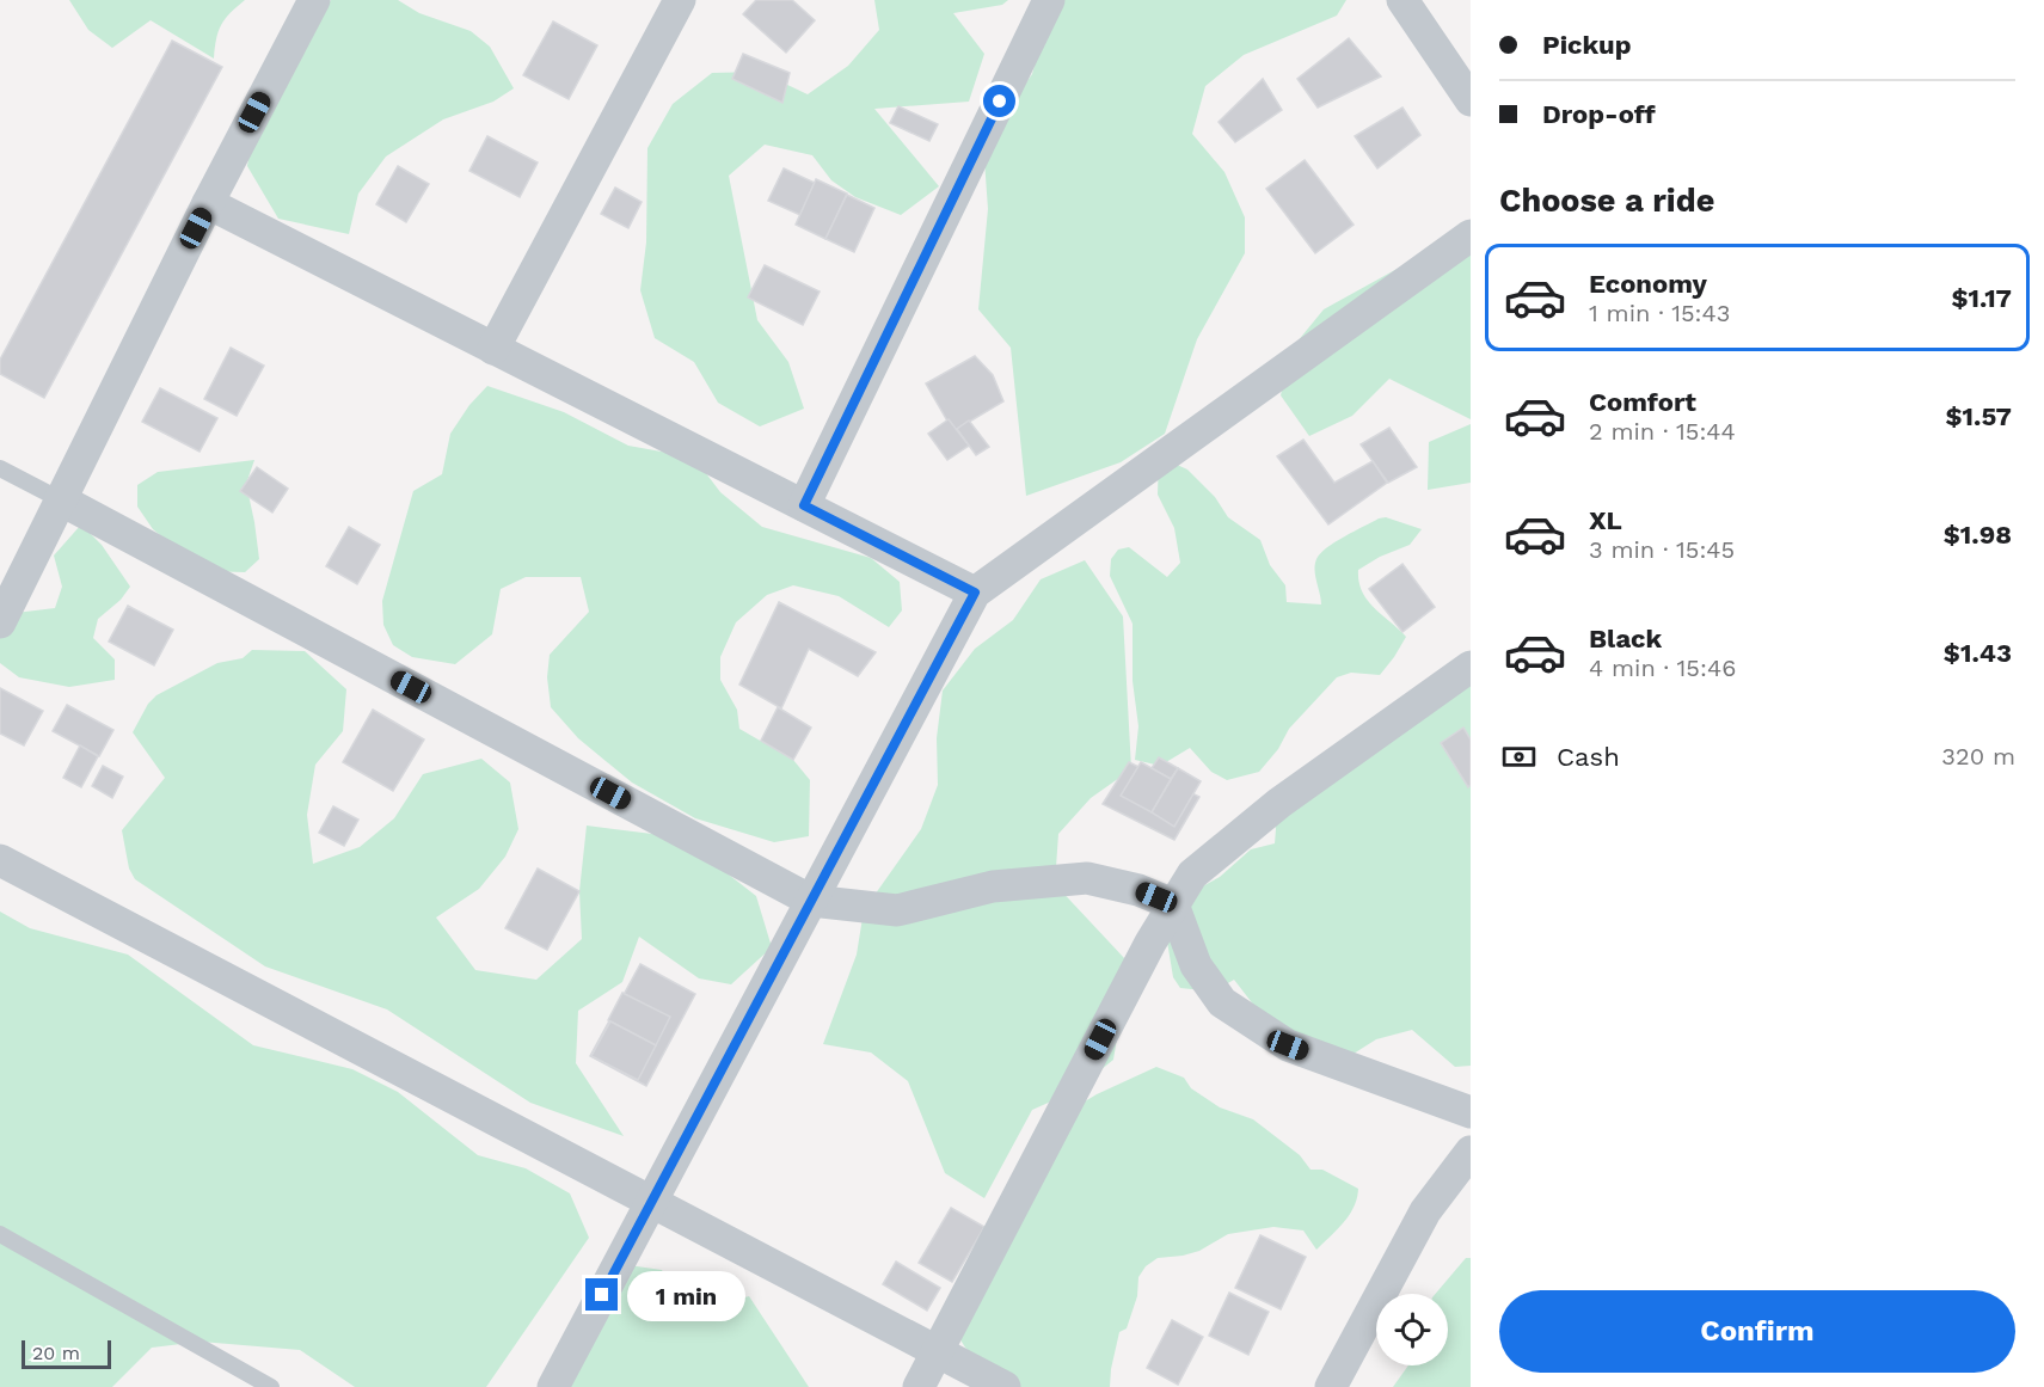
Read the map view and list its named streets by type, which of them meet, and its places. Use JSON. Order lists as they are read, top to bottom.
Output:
{
  "scale_bar": "20 m",
  "page": {
    "banner": ["Pickup", "Drop-off"],
    "heading": "Choose a ride",
    "list": [
      {
        "name": "Economy",
        "note": "1 min · 15:43",
        "value": "$1.17"
      },
      {
        "name": "Comfort",
        "note": "2 min · 15:44",
        "value": "$1.57"
      },
      {
        "name": "XL",
        "note": "3 min · 15:45",
        "value": "$1.98"
      },
      {
        "name": "Black",
        "note": "4 min · 15:46",
        "value": "$1.43"
      }
    ],
    "pay": ["Cash", "320 m"],
    "bubble": "1 min",
    "buttons": "Confirm",
    "scale": "20 m"
  }
}
